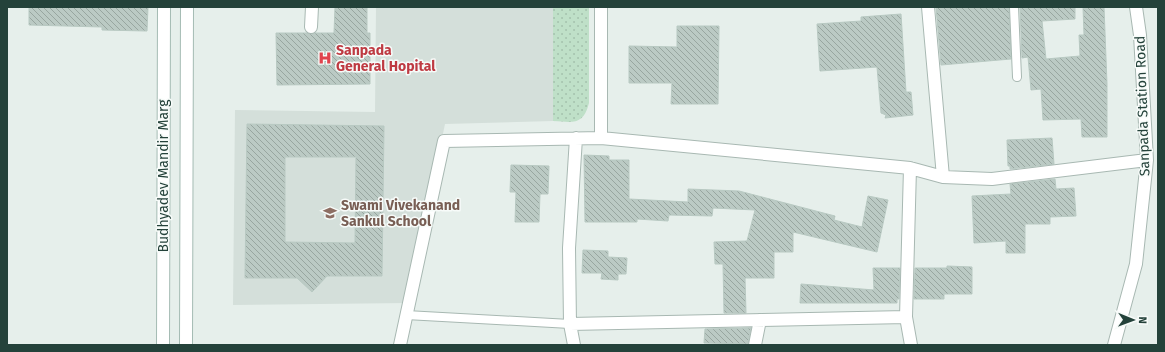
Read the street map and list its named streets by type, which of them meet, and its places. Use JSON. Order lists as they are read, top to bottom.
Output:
{
  "streets": {
    "street": ["Sanpada Station Road", "Budhyadev Mandir Marg"]
  },
  "places": {
    "hospital": ["Sanpada General Hopital"],
    "school or university": ["Swami Vivekanand Sankul School"]
  },
  "north": "right"
}
